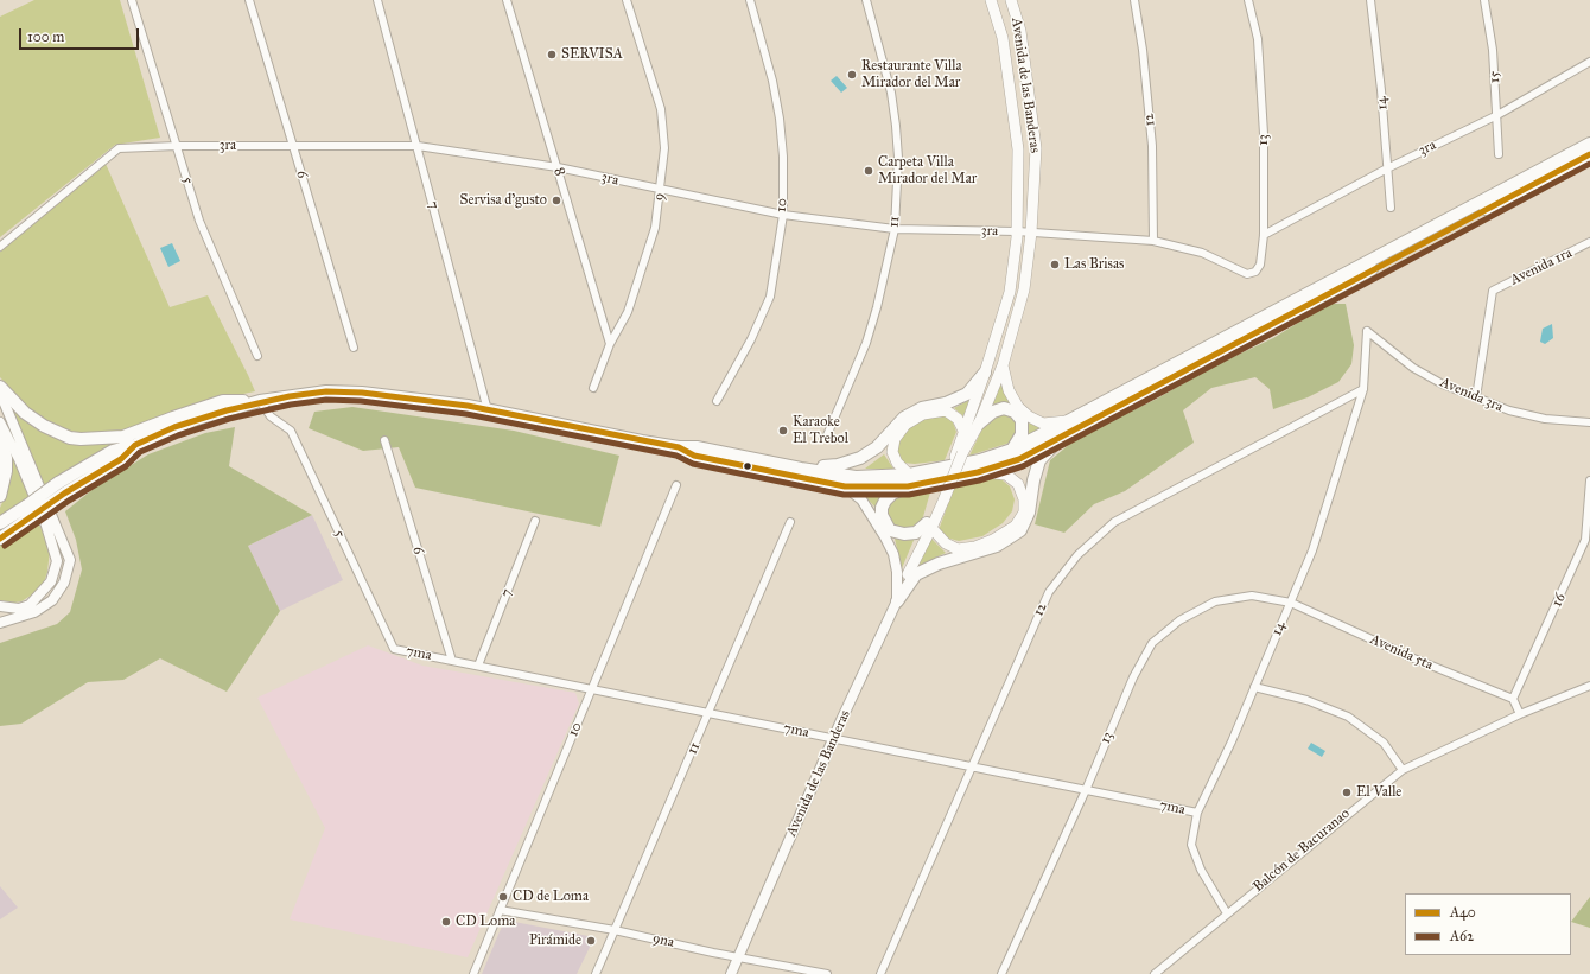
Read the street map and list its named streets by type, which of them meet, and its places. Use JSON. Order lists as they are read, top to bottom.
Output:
{
  "streets": {
    "main road": ["Avenida de las Banderas"],
    "street": [
      "15",
      "14",
      "12",
      "13",
      "3ra",
      "8",
      "6",
      "5",
      "9",
      "7",
      "10",
      "11",
      "Avenida 1ra",
      "Avenida 3ra",
      "16",
      "Avenida 5ta",
      "7ma",
      "Balcón de Bacuranao",
      "9na"
    ]
  },
  "crossings": [
    ["15", "3ra"],
    ["Avenida de las Banderas", "3ra"],
    ["Avenida de las Banderas", "7ma"],
    ["Avenida de las Banderas", "9na"],
    ["14", "12"],
    ["14", "13"],
    ["14", "3ra"],
    ["14", "Avenida 3ra"],
    ["14", "Avenida 5ta"],
    ["14", "7ma"],
    ["14", "Balcón de Bacuranao"],
    ["12", "3ra"],
    ["12", "7ma"],
    ["13", "3ra"],
    ["13", "Avenida 5ta"],
    ["13", "7ma"],
    ["3ra", "8"],
    ["3ra", "6"],
    ["3ra", "5"],
    ["3ra", "9"],
    ["3ra", "7"],
    ["3ra", "10"],
    ["3ra", "11"],
    ["8", "9"],
    ["6", "7ma"],
    ["5", "7ma"],
    ["7", "7ma"],
    ["10", "7ma"],
    ["10", "9na"],
    ["11", "7ma"],
    ["11", "9na"],
    ["Avenida 1ra", "Avenida 3ra"],
    ["16", "Avenida 5ta"]
  ],
  "places": [
    "SERVISA",
    "Restaurante Villa Mirador del Mar",
    "Carpeta Villa Mirador del Mar",
    "Servisa d'gusto",
    "Las Brisas",
    "Karaoke El Trebol",
    "El Valle",
    "CD de Loma",
    "CD Loma",
    "Pirámide"
  ],
  "lines": ["transit line A40", "transit line A62"],
  "legend": ["A40", "A62"],
  "scale_bar": "100 m"
}
